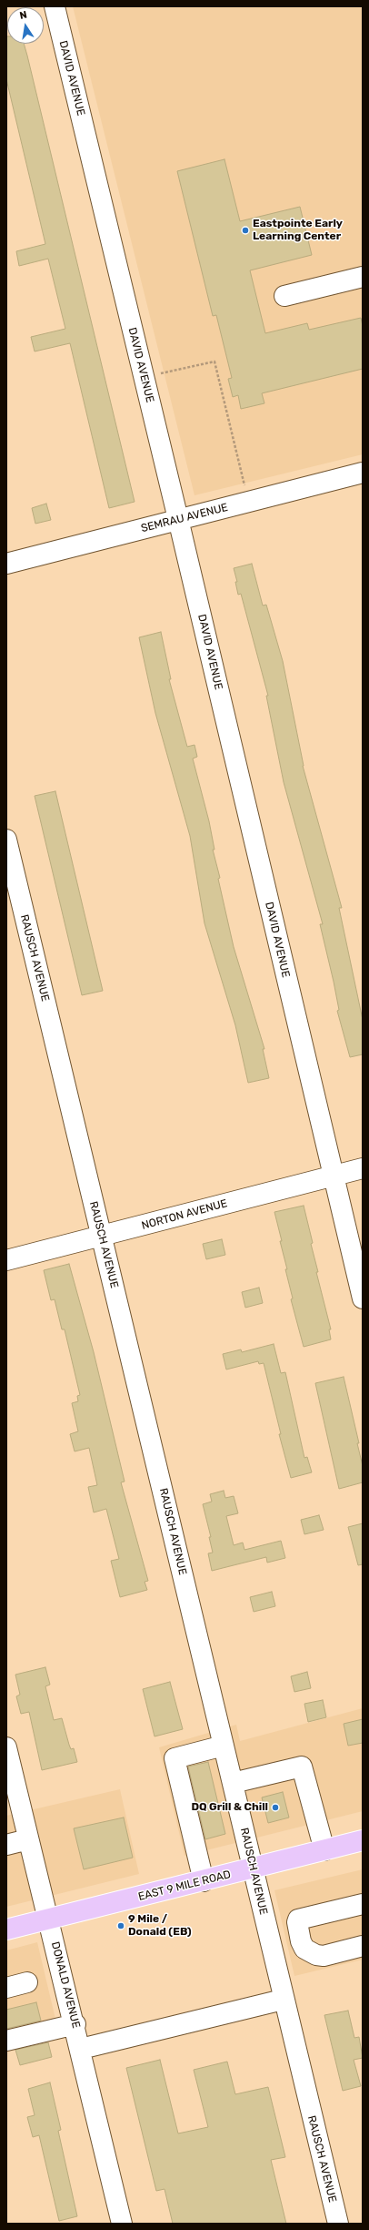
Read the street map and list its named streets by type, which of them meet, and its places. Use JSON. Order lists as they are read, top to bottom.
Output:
{
  "streets": {
    "main road": ["EAST 9 MILE ROAD"],
    "street": [
      "DAVID AVENUE",
      "SEMRAU AVENUE",
      "RAUSCH AVENUE",
      "NORTON AVENUE",
      "DONALD AVENUE"
    ]
  },
  "crossings": [
    ["DAVID AVENUE", "SEMRAU AVENUE"],
    ["DAVID AVENUE", "NORTON AVENUE"],
    ["RAUSCH AVENUE", "NORTON AVENUE"],
    ["RAUSCH AVENUE", "EAST 9 MILE ROAD"],
    ["EAST 9 MILE ROAD", "DONALD AVENUE"]
  ],
  "places": ["Eastpointe Early Learning Center", "DQ Grill & Chill", "9 Mile / Donald (EB)"],
  "north": "top"
}
